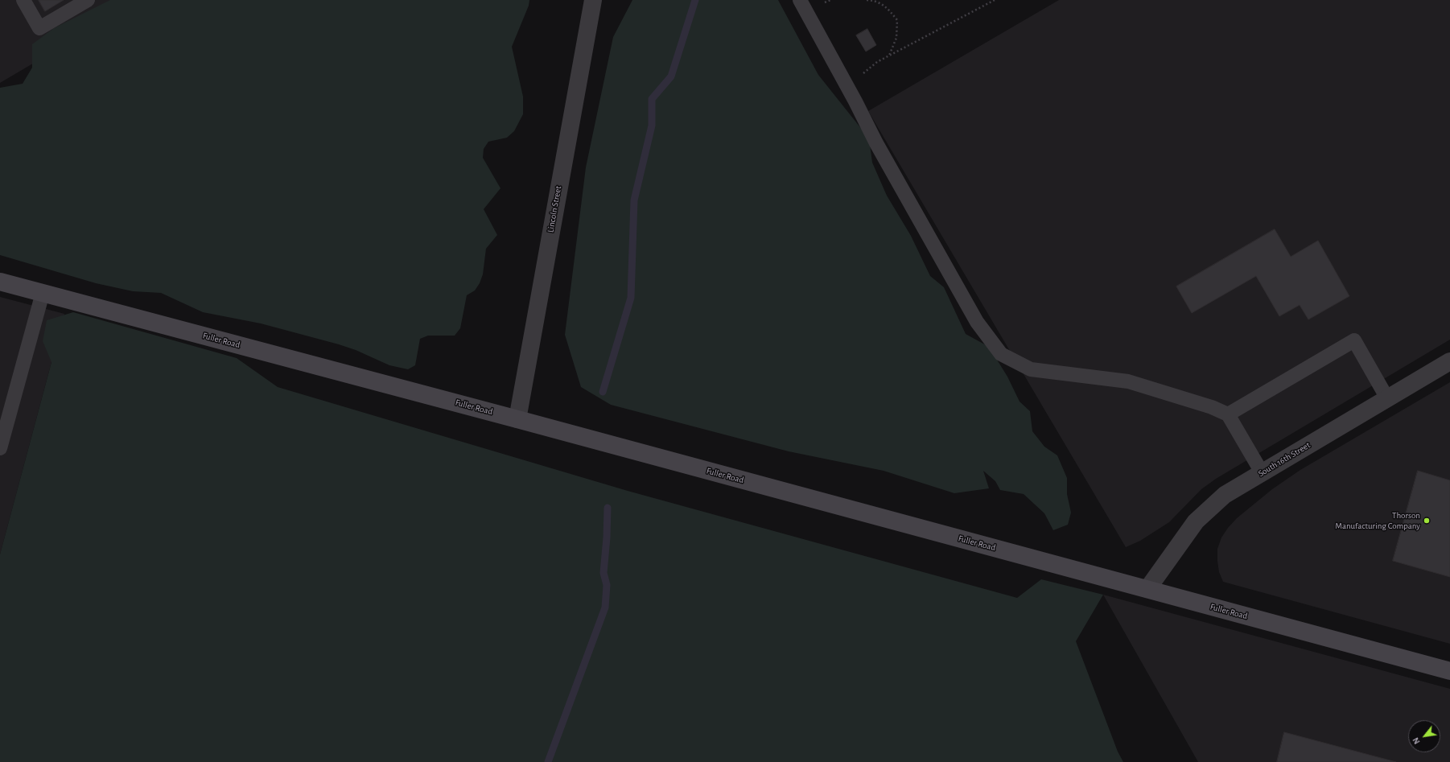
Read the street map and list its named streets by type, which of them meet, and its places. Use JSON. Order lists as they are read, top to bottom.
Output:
{
  "streets": {
    "street": ["Lincoln Street", "Fuller Road", "South 16th Street"]
  },
  "crossings": [
    ["Lincoln Street", "Fuller Road"],
    ["Fuller Road", "South 16th Street"]
  ],
  "places": ["Thorson Manufacturing Company"],
  "north": "bottom left"
}
